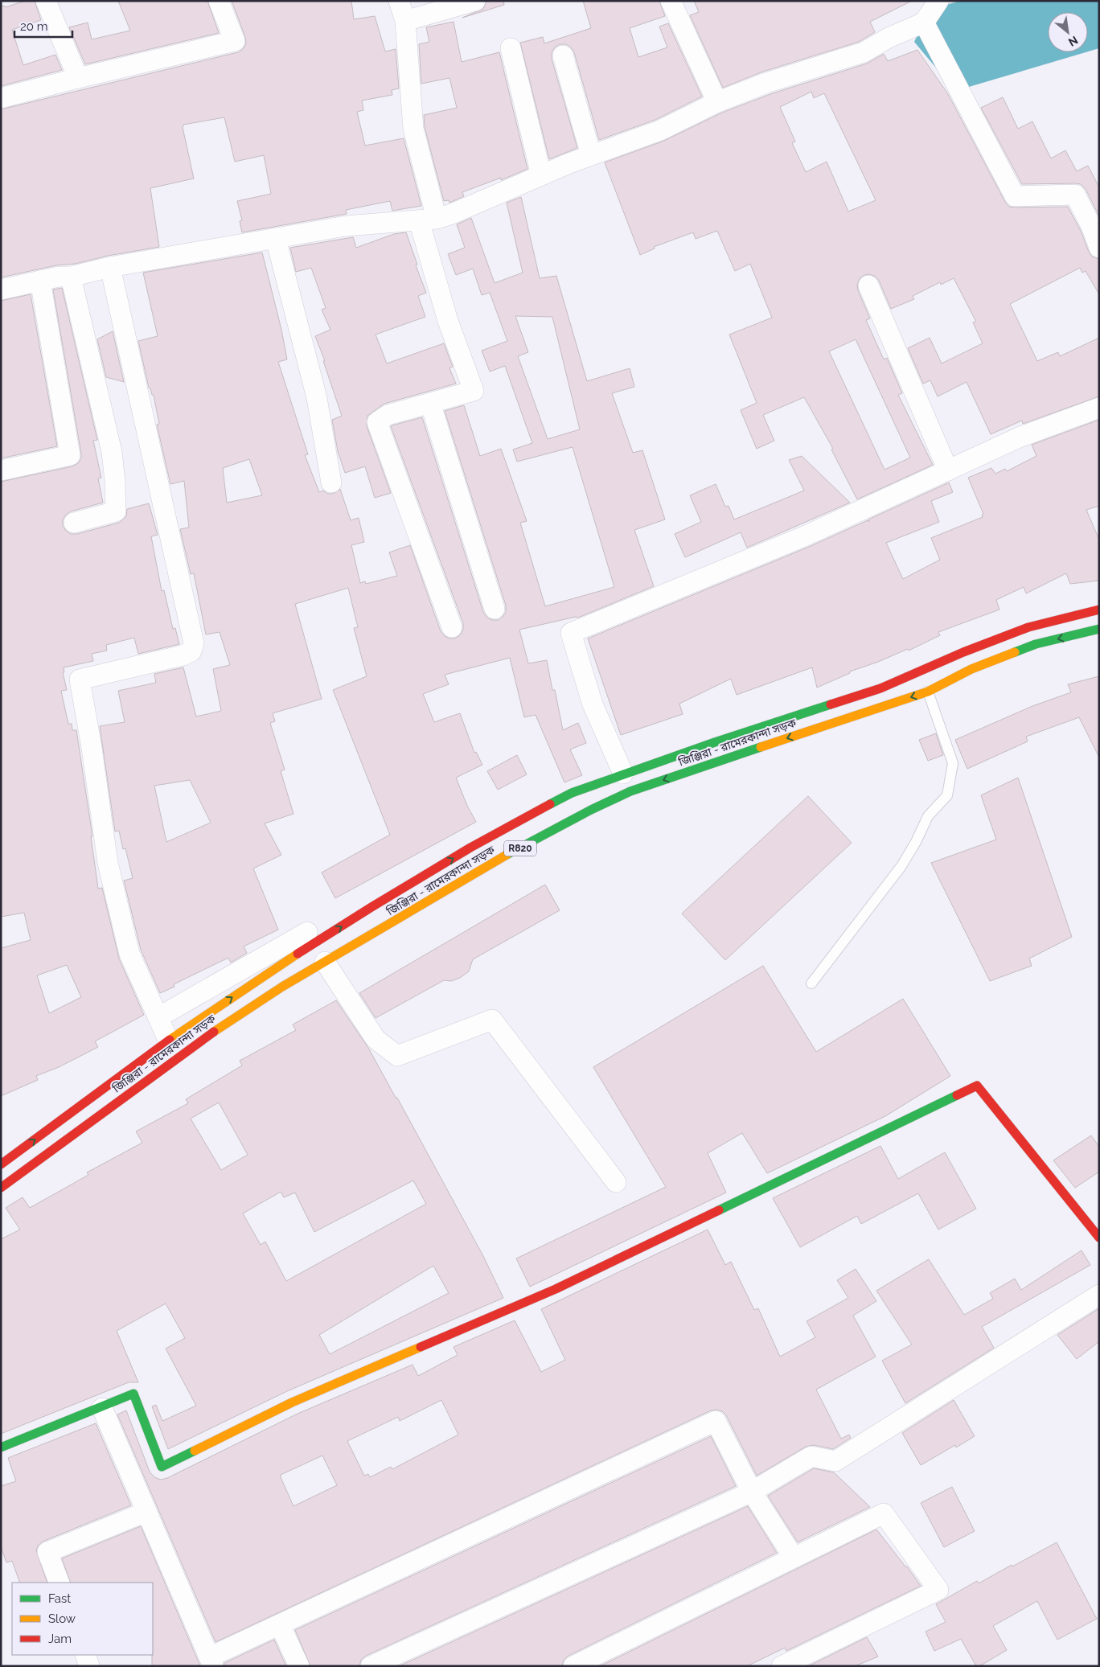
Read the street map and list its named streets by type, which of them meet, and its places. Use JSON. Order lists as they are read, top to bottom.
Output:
{
  "streets": {
    "main road": ["জিঞ্জিরা - রামেরকান্দা সড়ক", "R820"]
  },
  "legend": ["Fast", "Slow", "Jam"],
  "scale_bar": "20 m",
  "north": "bottom right"
}
